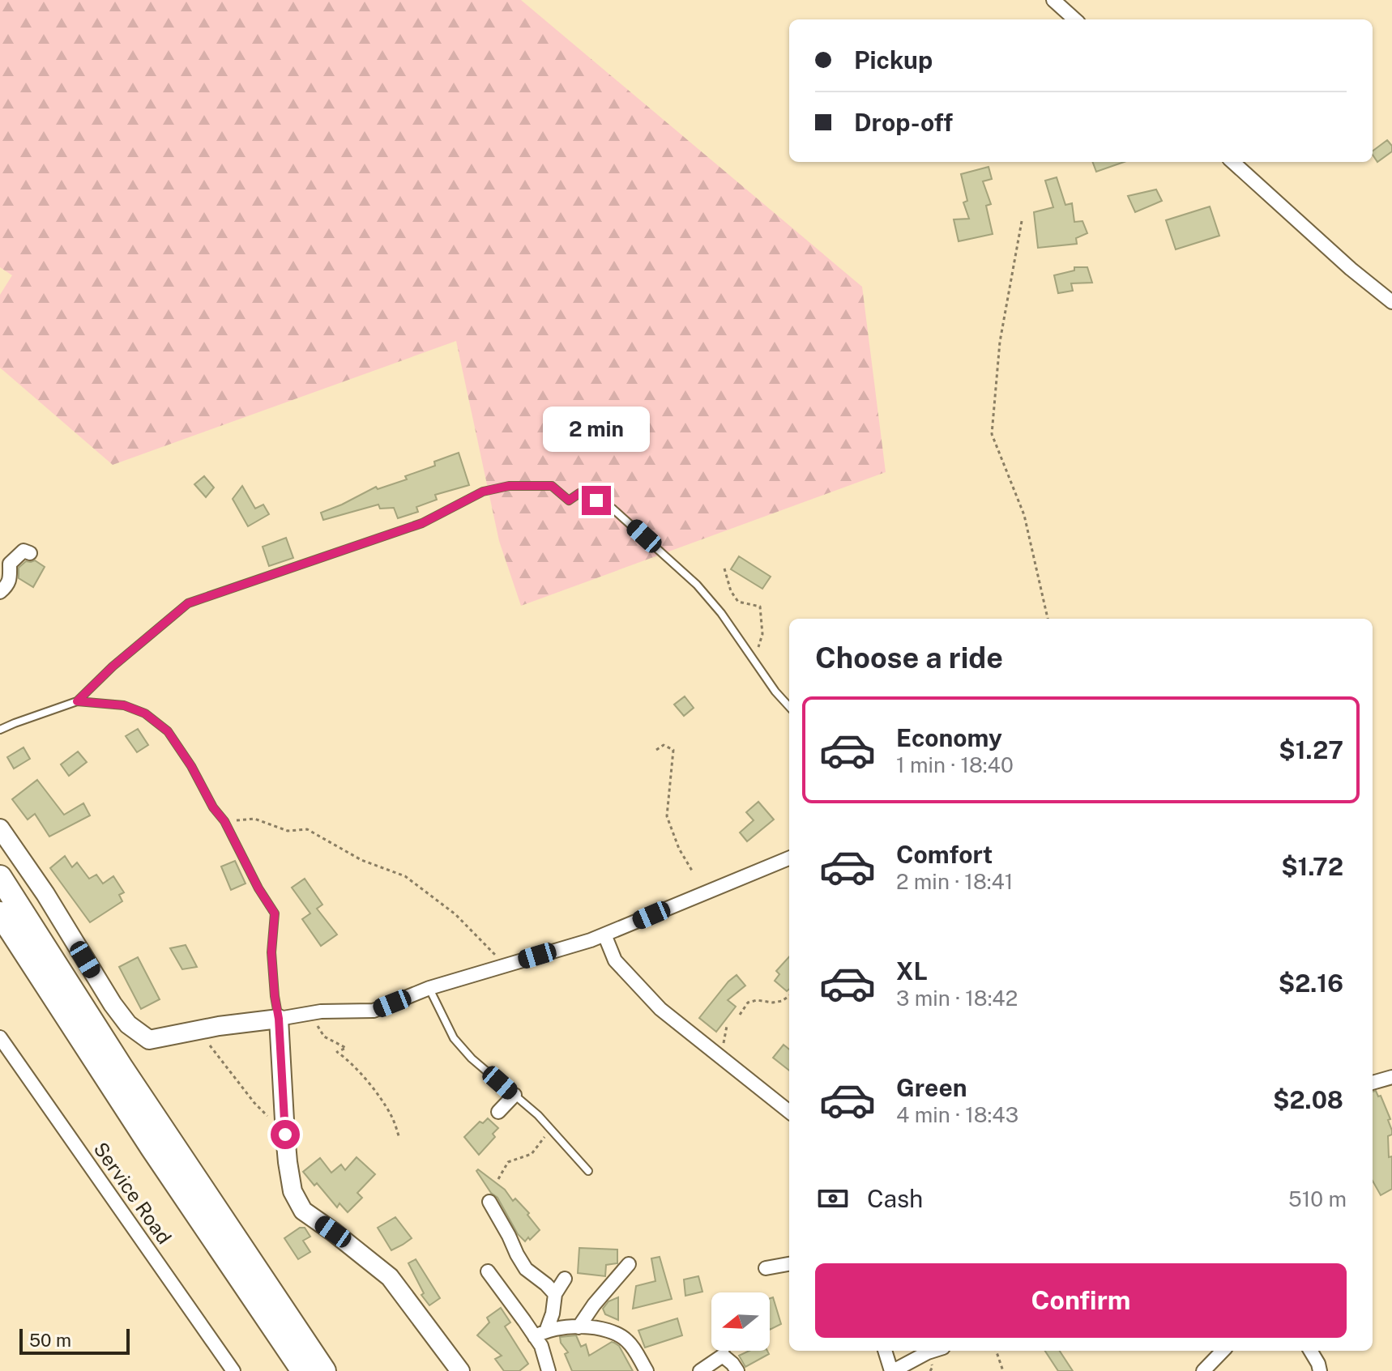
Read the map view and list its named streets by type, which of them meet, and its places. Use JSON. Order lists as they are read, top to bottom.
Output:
{
  "streets": {
    "street": ["Service Road"]
  },
  "scale_bar": "50 m",
  "north": "left",
  "page": {
    "banner": ["Pickup", "Drop-off"],
    "bubble": "2 min",
    "heading": "Choose a ride",
    "list": [
      {
        "name": "Economy",
        "note": "1 min · 18:40",
        "value": "$1.27"
      },
      {
        "name": "Comfort",
        "note": "2 min · 18:41",
        "value": "$1.72"
      },
      {
        "name": "XL",
        "note": "3 min · 18:42",
        "value": "$2.16"
      },
      {
        "name": "Green",
        "note": "4 min · 18:43",
        "value": "$2.08"
      }
    ],
    "pay": ["Cash", "510 m"],
    "buttons": "Confirm",
    "scale": "50 m"
  }
}
